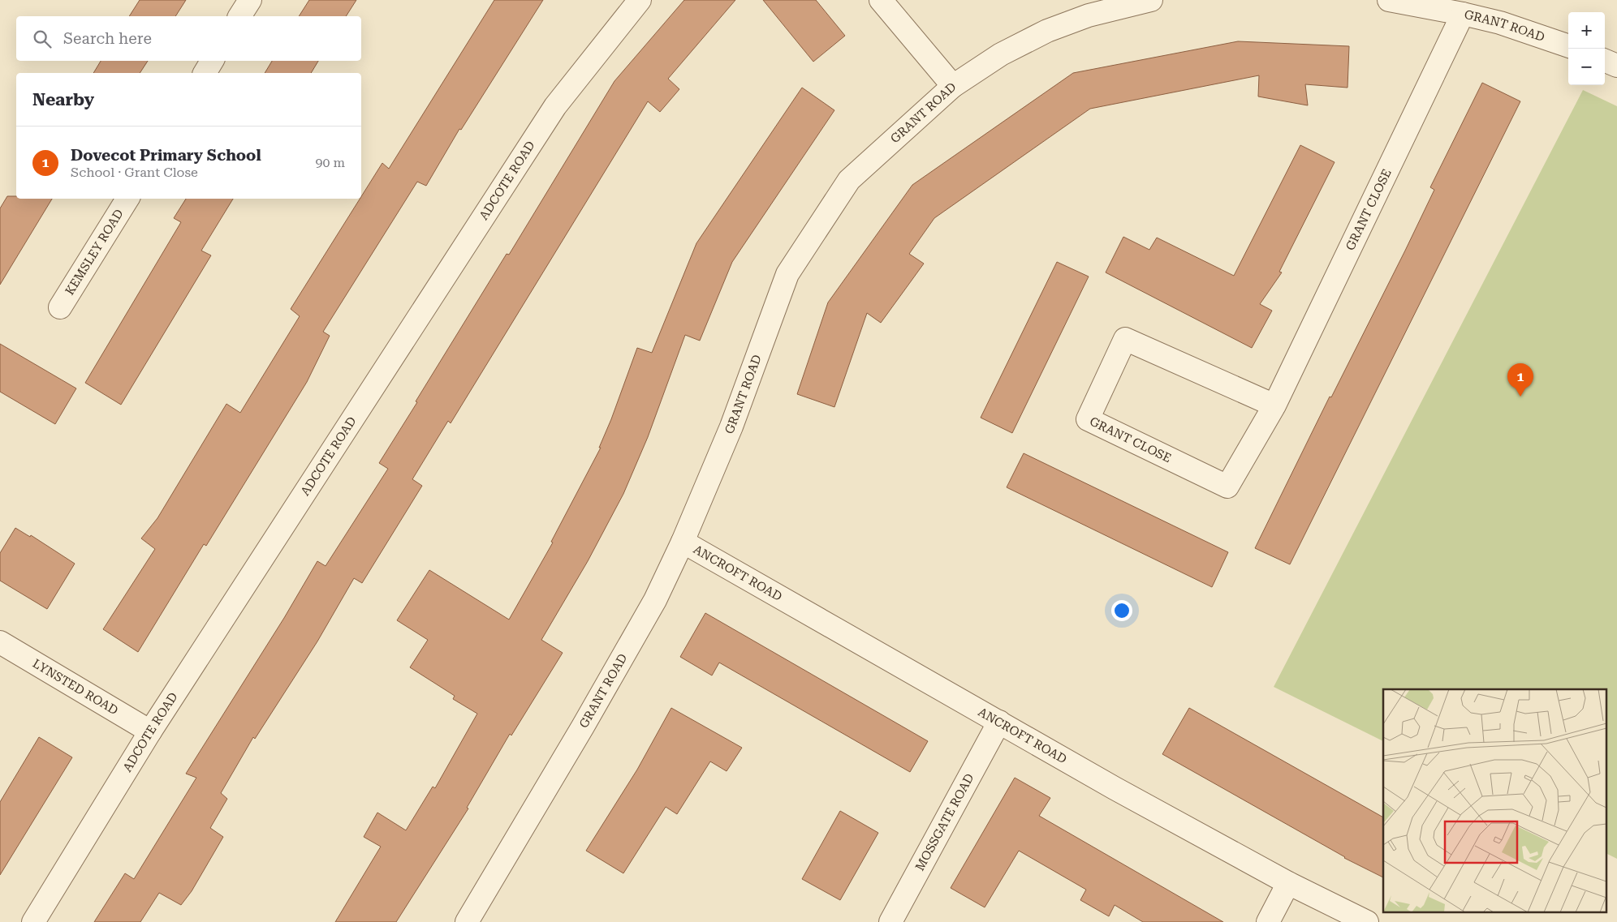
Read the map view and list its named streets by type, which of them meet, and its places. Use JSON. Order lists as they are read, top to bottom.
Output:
{
  "streets": {
    "street": [
      "GRANT ROAD",
      "ADCOTE ROAD",
      "GRANT CLOSE",
      "KEMSLEY ROAD",
      "ANCROFT ROAD",
      "LYNSTED ROAD",
      "MOSSGATE ROAD"
    ]
  },
  "crossings": [
    ["GRANT ROAD", "GRANT CLOSE"],
    ["GRANT ROAD", "ANCROFT ROAD"],
    ["ADCOTE ROAD", "LYNSTED ROAD"],
    ["ANCROFT ROAD", "MOSSGATE ROAD"]
  ],
  "page": {
    "map_buttons": ["+", "−"],
    "search": "Search here",
    "heading": "Nearby",
    "list": [
      {
        "mark": "1",
        "name": "Dovecot Primary School",
        "note": "School · Grant Close",
        "value": "90 m"
      }
    ],
    "pins": "1"
  }
}
